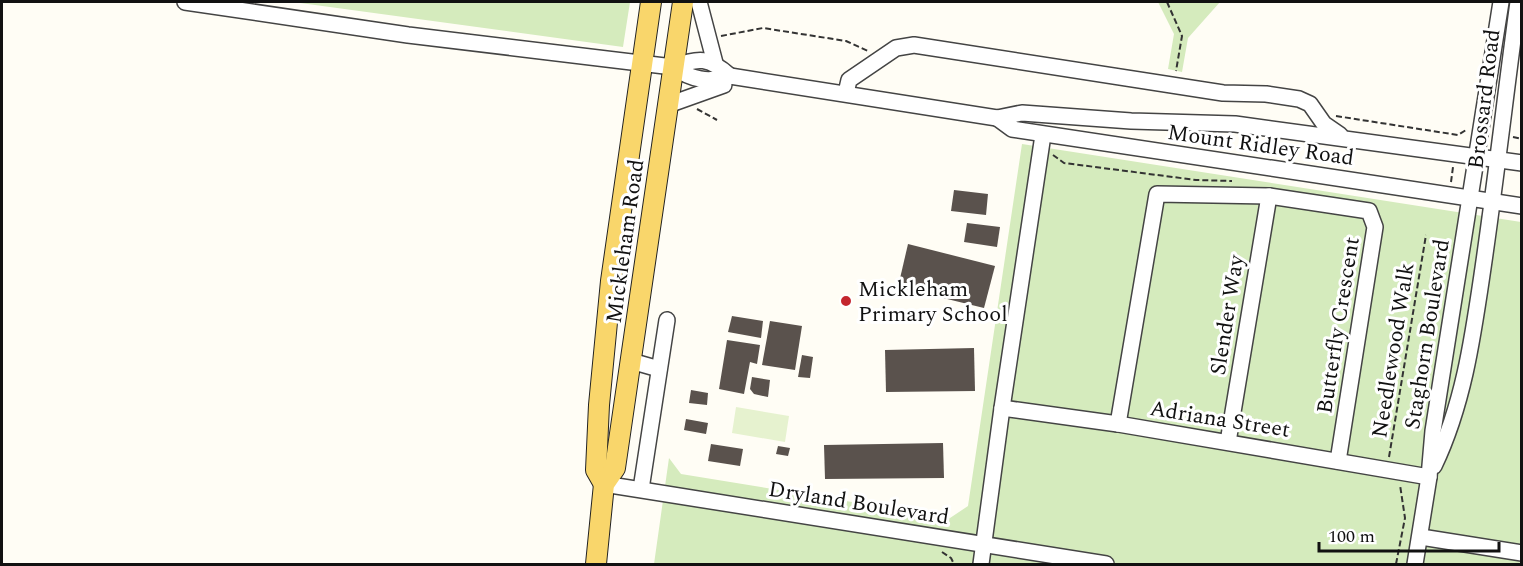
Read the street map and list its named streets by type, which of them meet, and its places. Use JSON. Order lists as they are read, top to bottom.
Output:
{
  "streets": {
    "main road": ["Mickleham Road"],
    "street": [
      "Brossard Road",
      "Mount Ridley Road",
      "Slender Way",
      "Butterfly Crescent",
      "Staghorn Boulevard",
      "Adriana Street",
      "Dryland Boulevard"
    ],
    "path": ["Needlewood Walk"]
  },
  "crossings": [
    ["Brossard Road", "Mount Ridley Road"],
    ["Brossard Road", "Staghorn Boulevard"],
    ["Mount Ridley Road", "Mickleham Road"],
    ["Mount Ridley Road", "Staghorn Boulevard"],
    ["Mickleham Road", "Dryland Boulevard"],
    ["Slender Way", "Butterfly Crescent"],
    ["Slender Way", "Adriana Street"],
    ["Butterfly Crescent", "Adriana Street"],
    ["Staghorn Boulevard", "Adriana Street"],
    ["Needlewood Walk", "Adriana Street"]
  ],
  "places": ["Mickleham Primary School"],
  "scale_bar": "100 m"
}
